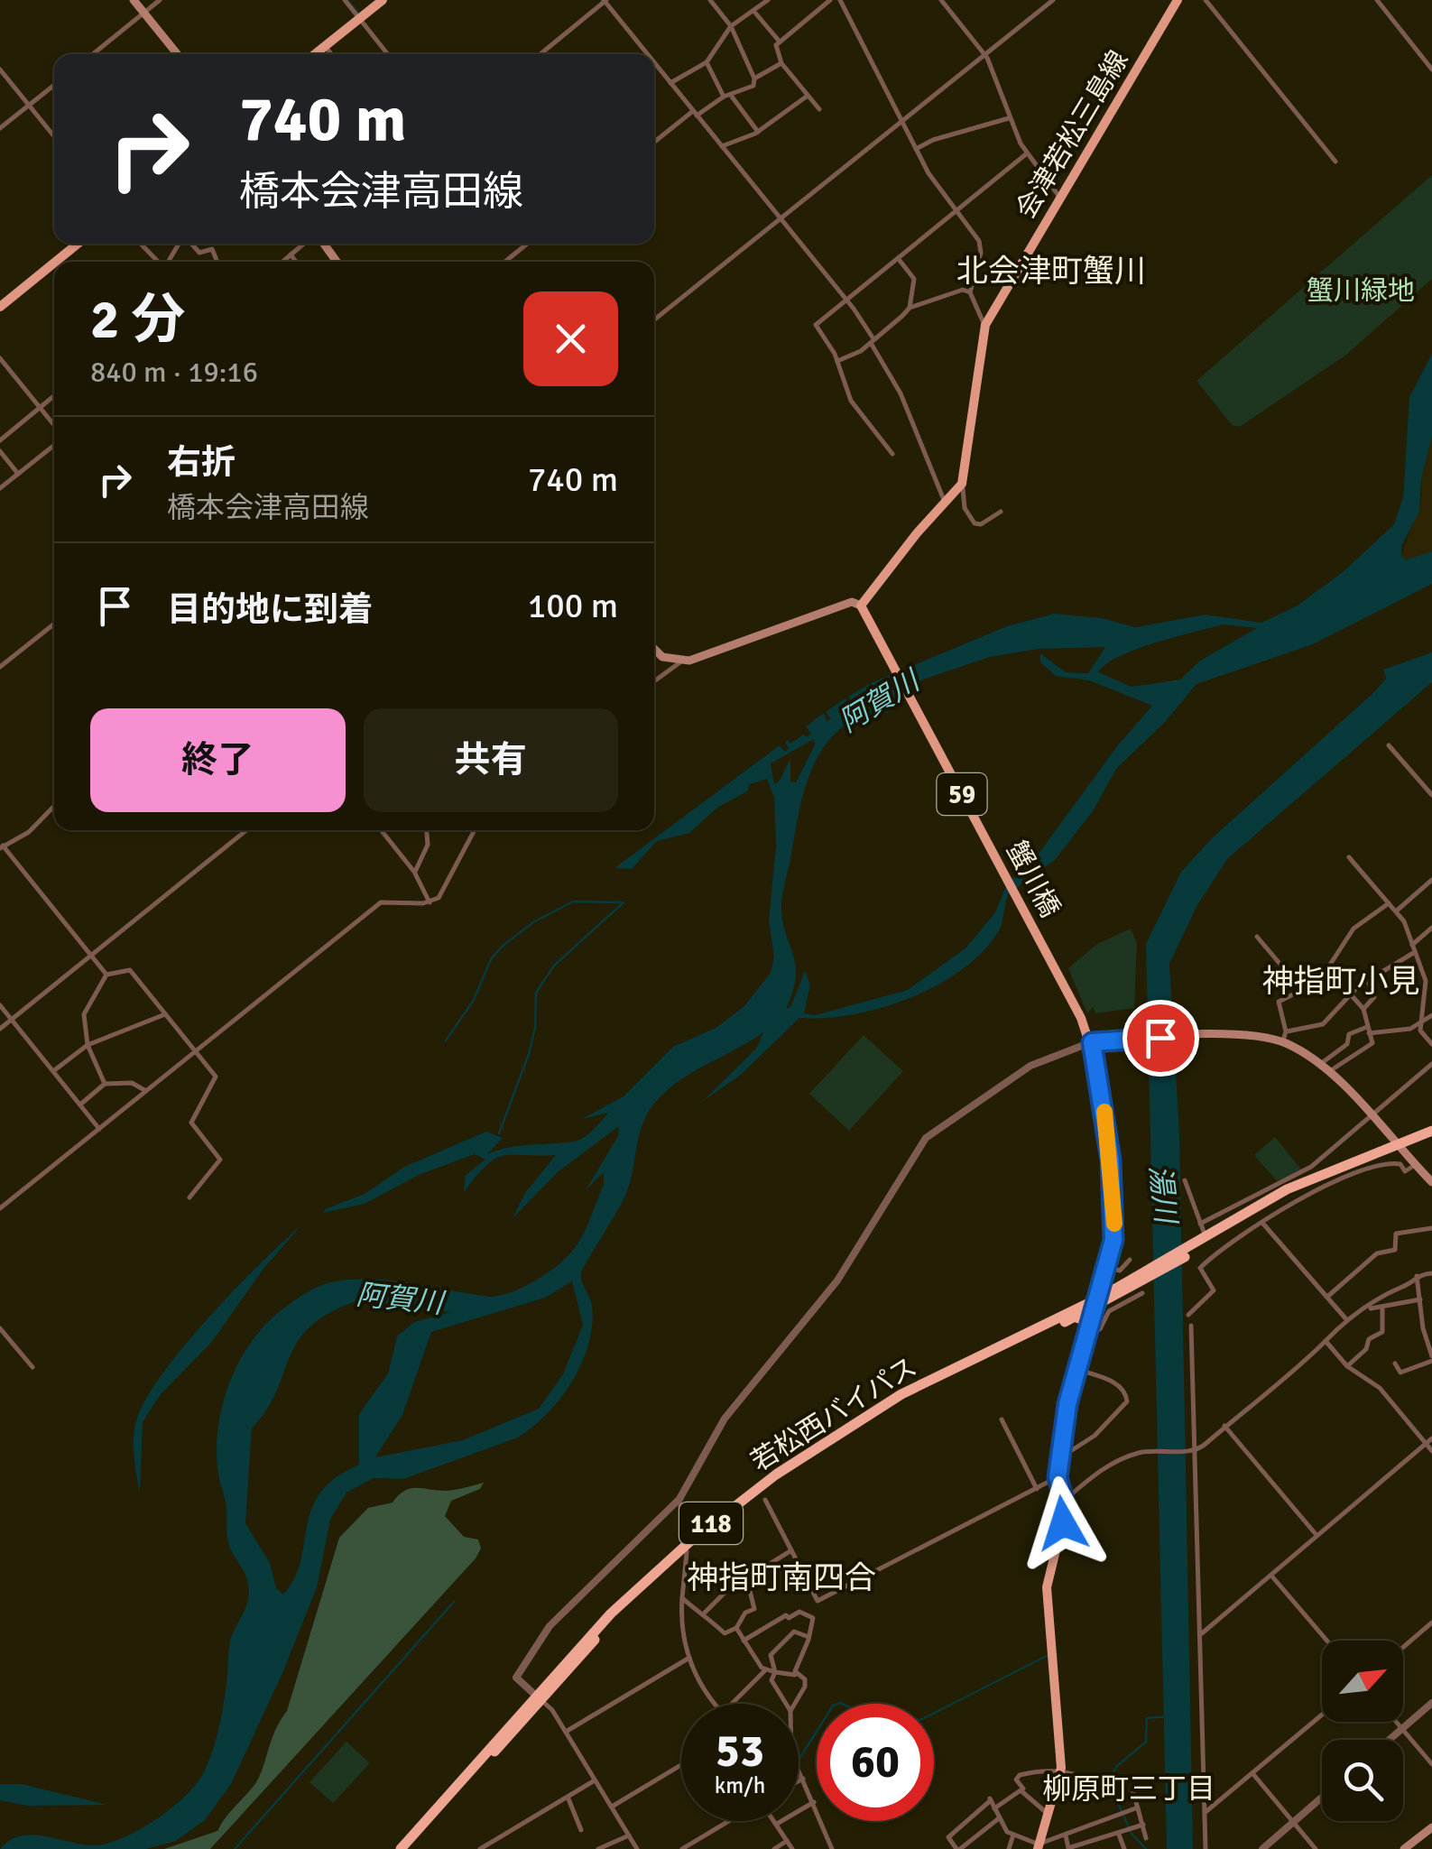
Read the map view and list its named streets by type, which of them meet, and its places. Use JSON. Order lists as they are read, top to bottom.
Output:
{
  "streets": {
    "highway": ["若松西バイパス", "118"],
    "main road": ["会津若松三島線", "59", "蟹川橋"]
  },
  "crossings": [
    ["59", "蟹川橋"],
    ["59", "若松西バイパス"],
    ["59", "118"],
    ["若松西バイパス", "118"]
  ],
  "districts": [
    "北会津町蟹川",
    "神指町小見",
    "神指町南四合",
    "柳原町三丁目"
  ],
  "water": ["阿賀川", "湯川"],
  "parks": ["蟹川緑地"],
  "north": "top right",
  "page": {
    "turn": ["740 m", "橋本会津高田線"],
    "heading": ["2 分", "840 m · 19:16"],
    "list": [
      {
        "name": "右折",
        "note": "橋本会津高田線",
        "value": "740 m"
      },
      {
        "name": "目的地に到着",
        "value": "100 m"
      }
    ],
    "buttons": ["終了", "共有"],
    "speed": "53 km/h",
    "limit": "60"
  }
}
